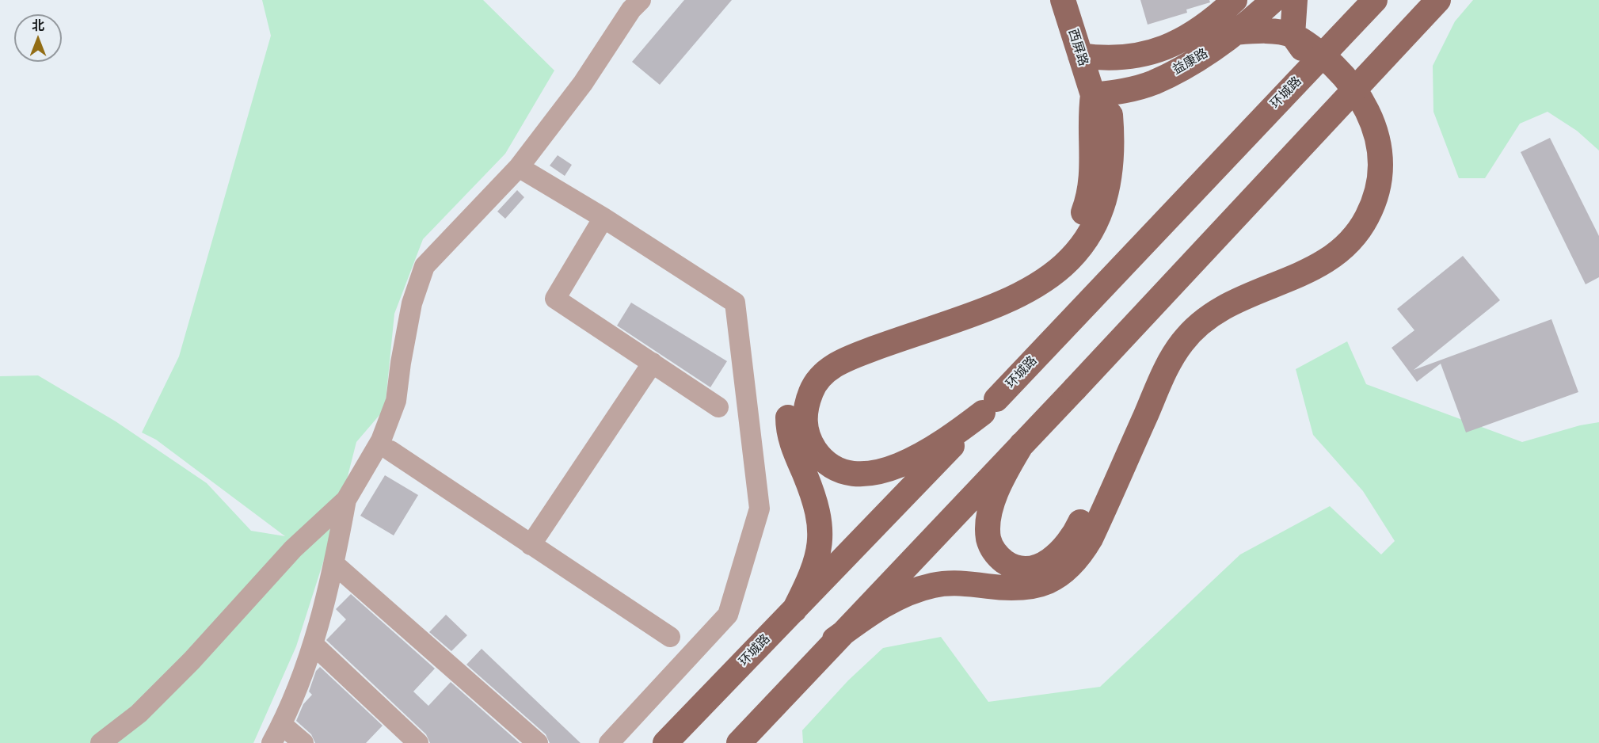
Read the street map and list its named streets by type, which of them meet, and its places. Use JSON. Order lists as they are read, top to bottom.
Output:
{
  "streets": {
    "main road": ["西屏路", "益康路", "环城路"]
  },
  "crossings": [
    ["西屏路", "益康路"]
  ],
  "north": "top"
}
